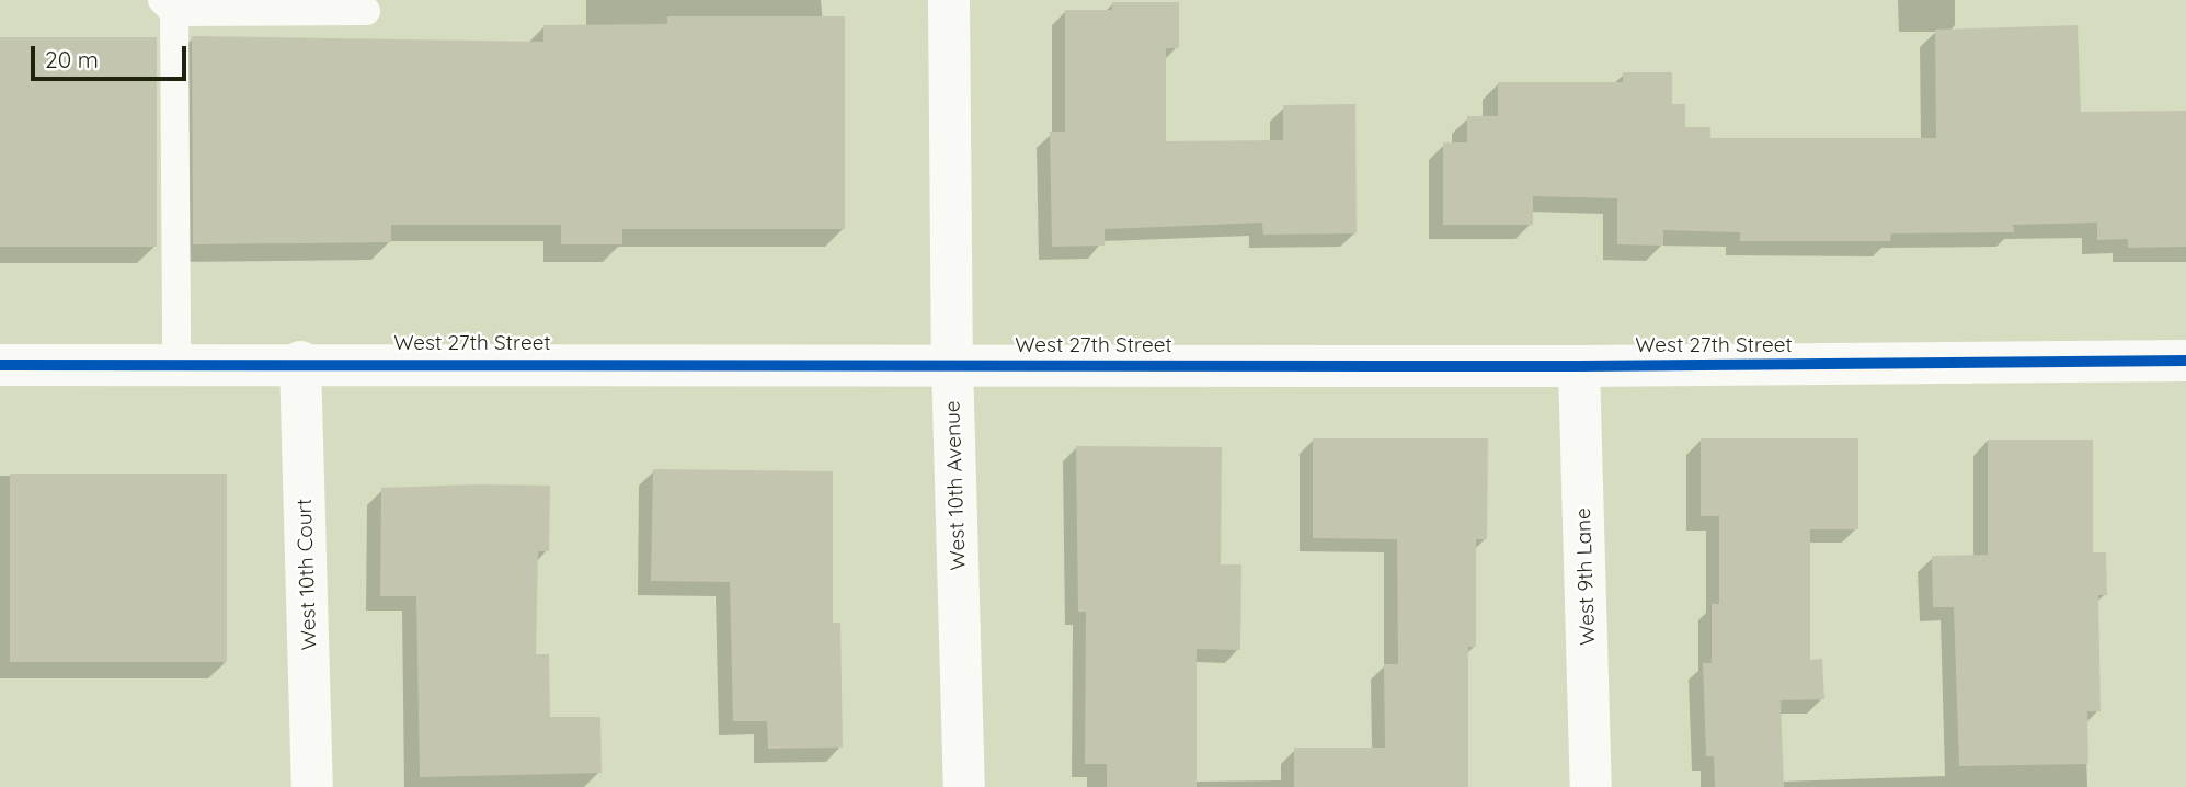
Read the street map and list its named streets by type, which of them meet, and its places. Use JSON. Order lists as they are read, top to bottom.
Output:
{
  "streets": {
    "street": [
      "West 27th Street",
      "West 10th Avenue",
      "West 10th Court",
      "West 9th Lane"
    ]
  },
  "crossings": [
    ["West 27th Street", "West 10th Avenue"],
    ["West 27th Street", "West 10th Court"],
    ["West 27th Street", "West 9th Lane"]
  ],
  "scale_bar": "20 m"
}
